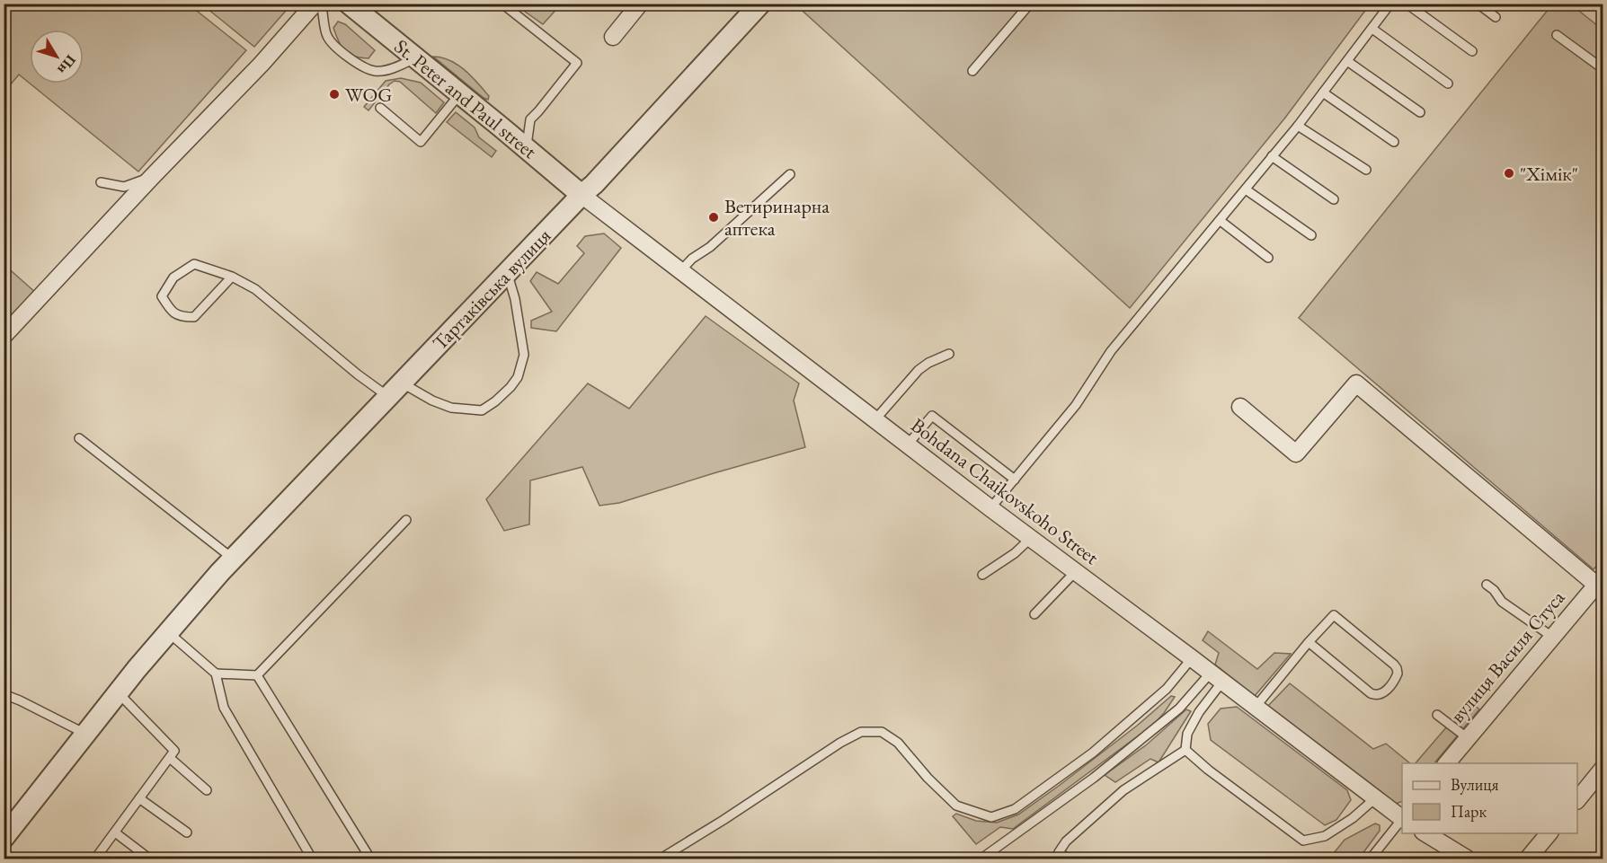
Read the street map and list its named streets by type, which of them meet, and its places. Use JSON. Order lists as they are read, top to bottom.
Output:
{
  "streets": {
    "street": [
      "St. Peter and Paul street",
      "Тартаківська вулиця",
      "Bohdana Chaikovskoho Street",
      "вулиця Василя Стуса"
    ]
  },
  "crossings": [
    ["St. Peter and Paul street", "Тартаківська вулиця"],
    ["St. Peter and Paul street", "Bohdana Chaikovskoho Street"],
    ["Тартаківська вулиця", "Bohdana Chaikovskoho Street"]
  ],
  "places": ["WOG", "\"Хімік\"", "Ветиринарна аптека"],
  "legend": ["Вулиця", "Парк"],
  "north": "bottom right"
}
